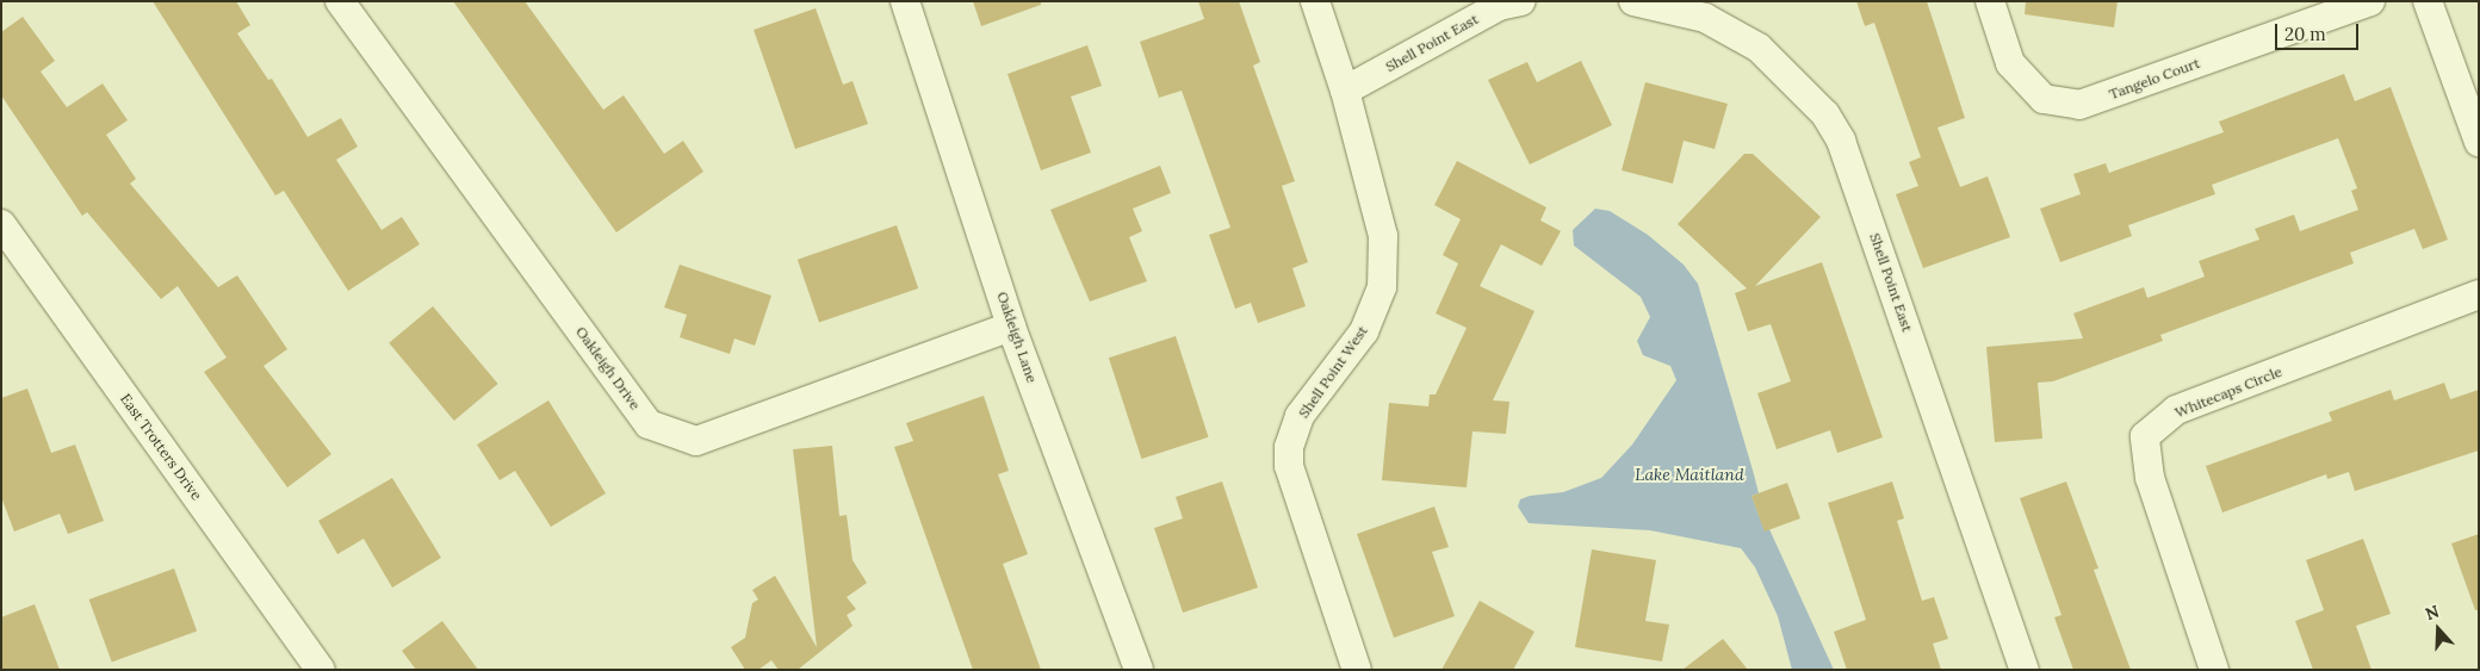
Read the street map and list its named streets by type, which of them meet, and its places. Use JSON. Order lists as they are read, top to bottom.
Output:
{
  "streets": {
    "street": [
      "Shell Point East",
      "Tangelo Court",
      "Oakleigh Lane",
      "Oakleigh Drive",
      "Shell Point West",
      "Whitecaps Circle",
      "East Trotters Drive"
    ]
  },
  "crossings": [
    ["Shell Point East", "Shell Point West"],
    ["Oakleigh Lane", "Oakleigh Drive"]
  ],
  "water": ["Lake Maitland"],
  "scale_bar": "20 m",
  "north": "top"
}
